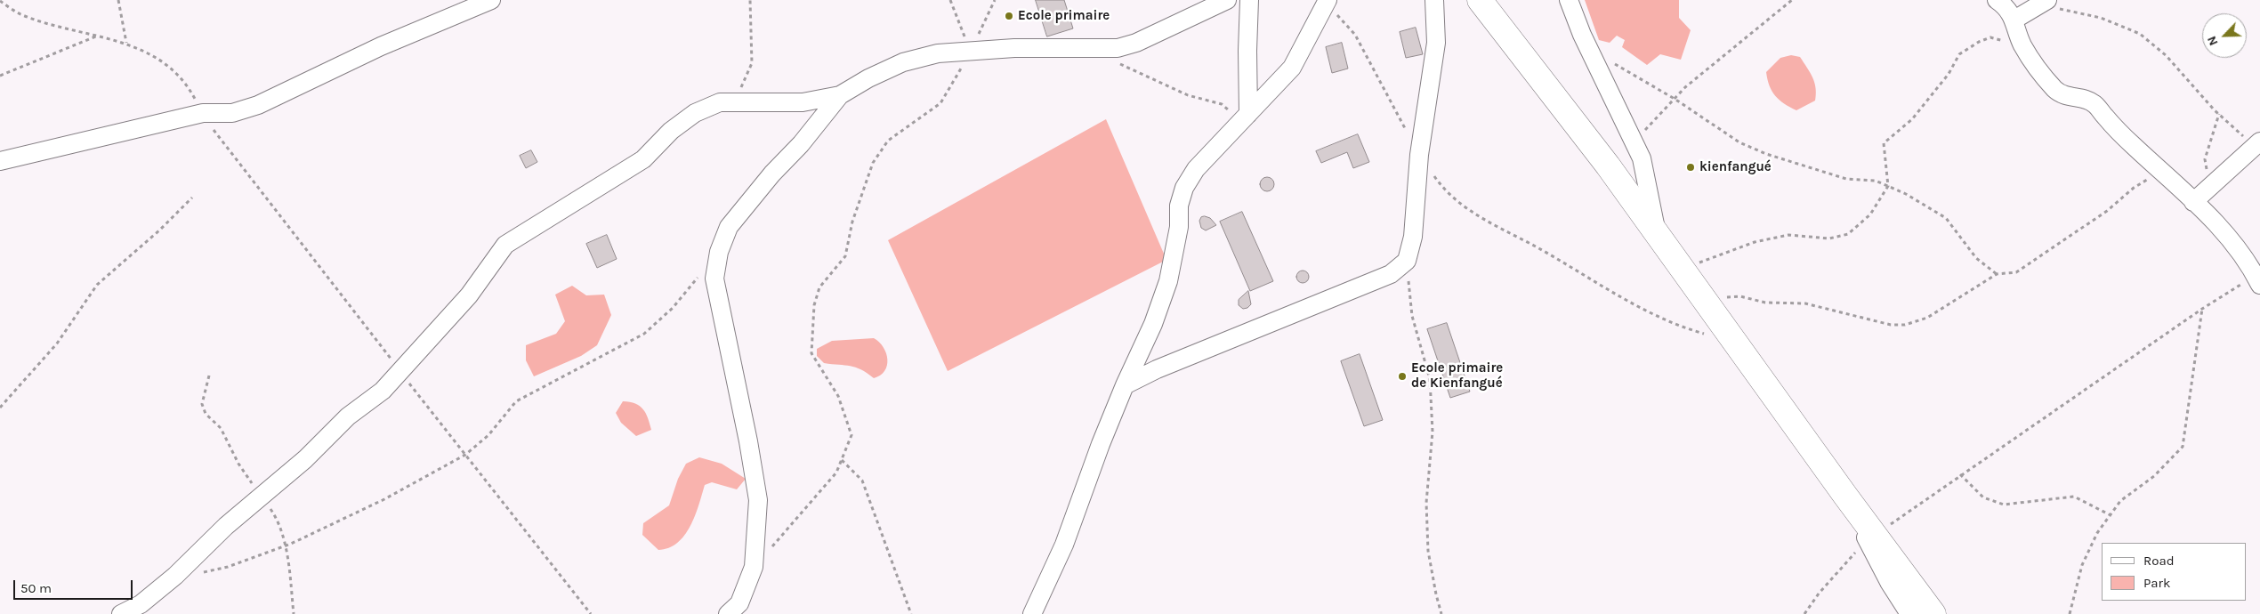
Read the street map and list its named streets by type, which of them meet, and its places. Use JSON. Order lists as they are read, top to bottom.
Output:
{
  "places": ["Ecole primaire", "kienfangué", "Ecole primaire de Kienfangué"],
  "legend": ["Road", "Park"],
  "scale_bar": "50 m",
  "north": "bottom left"
}
